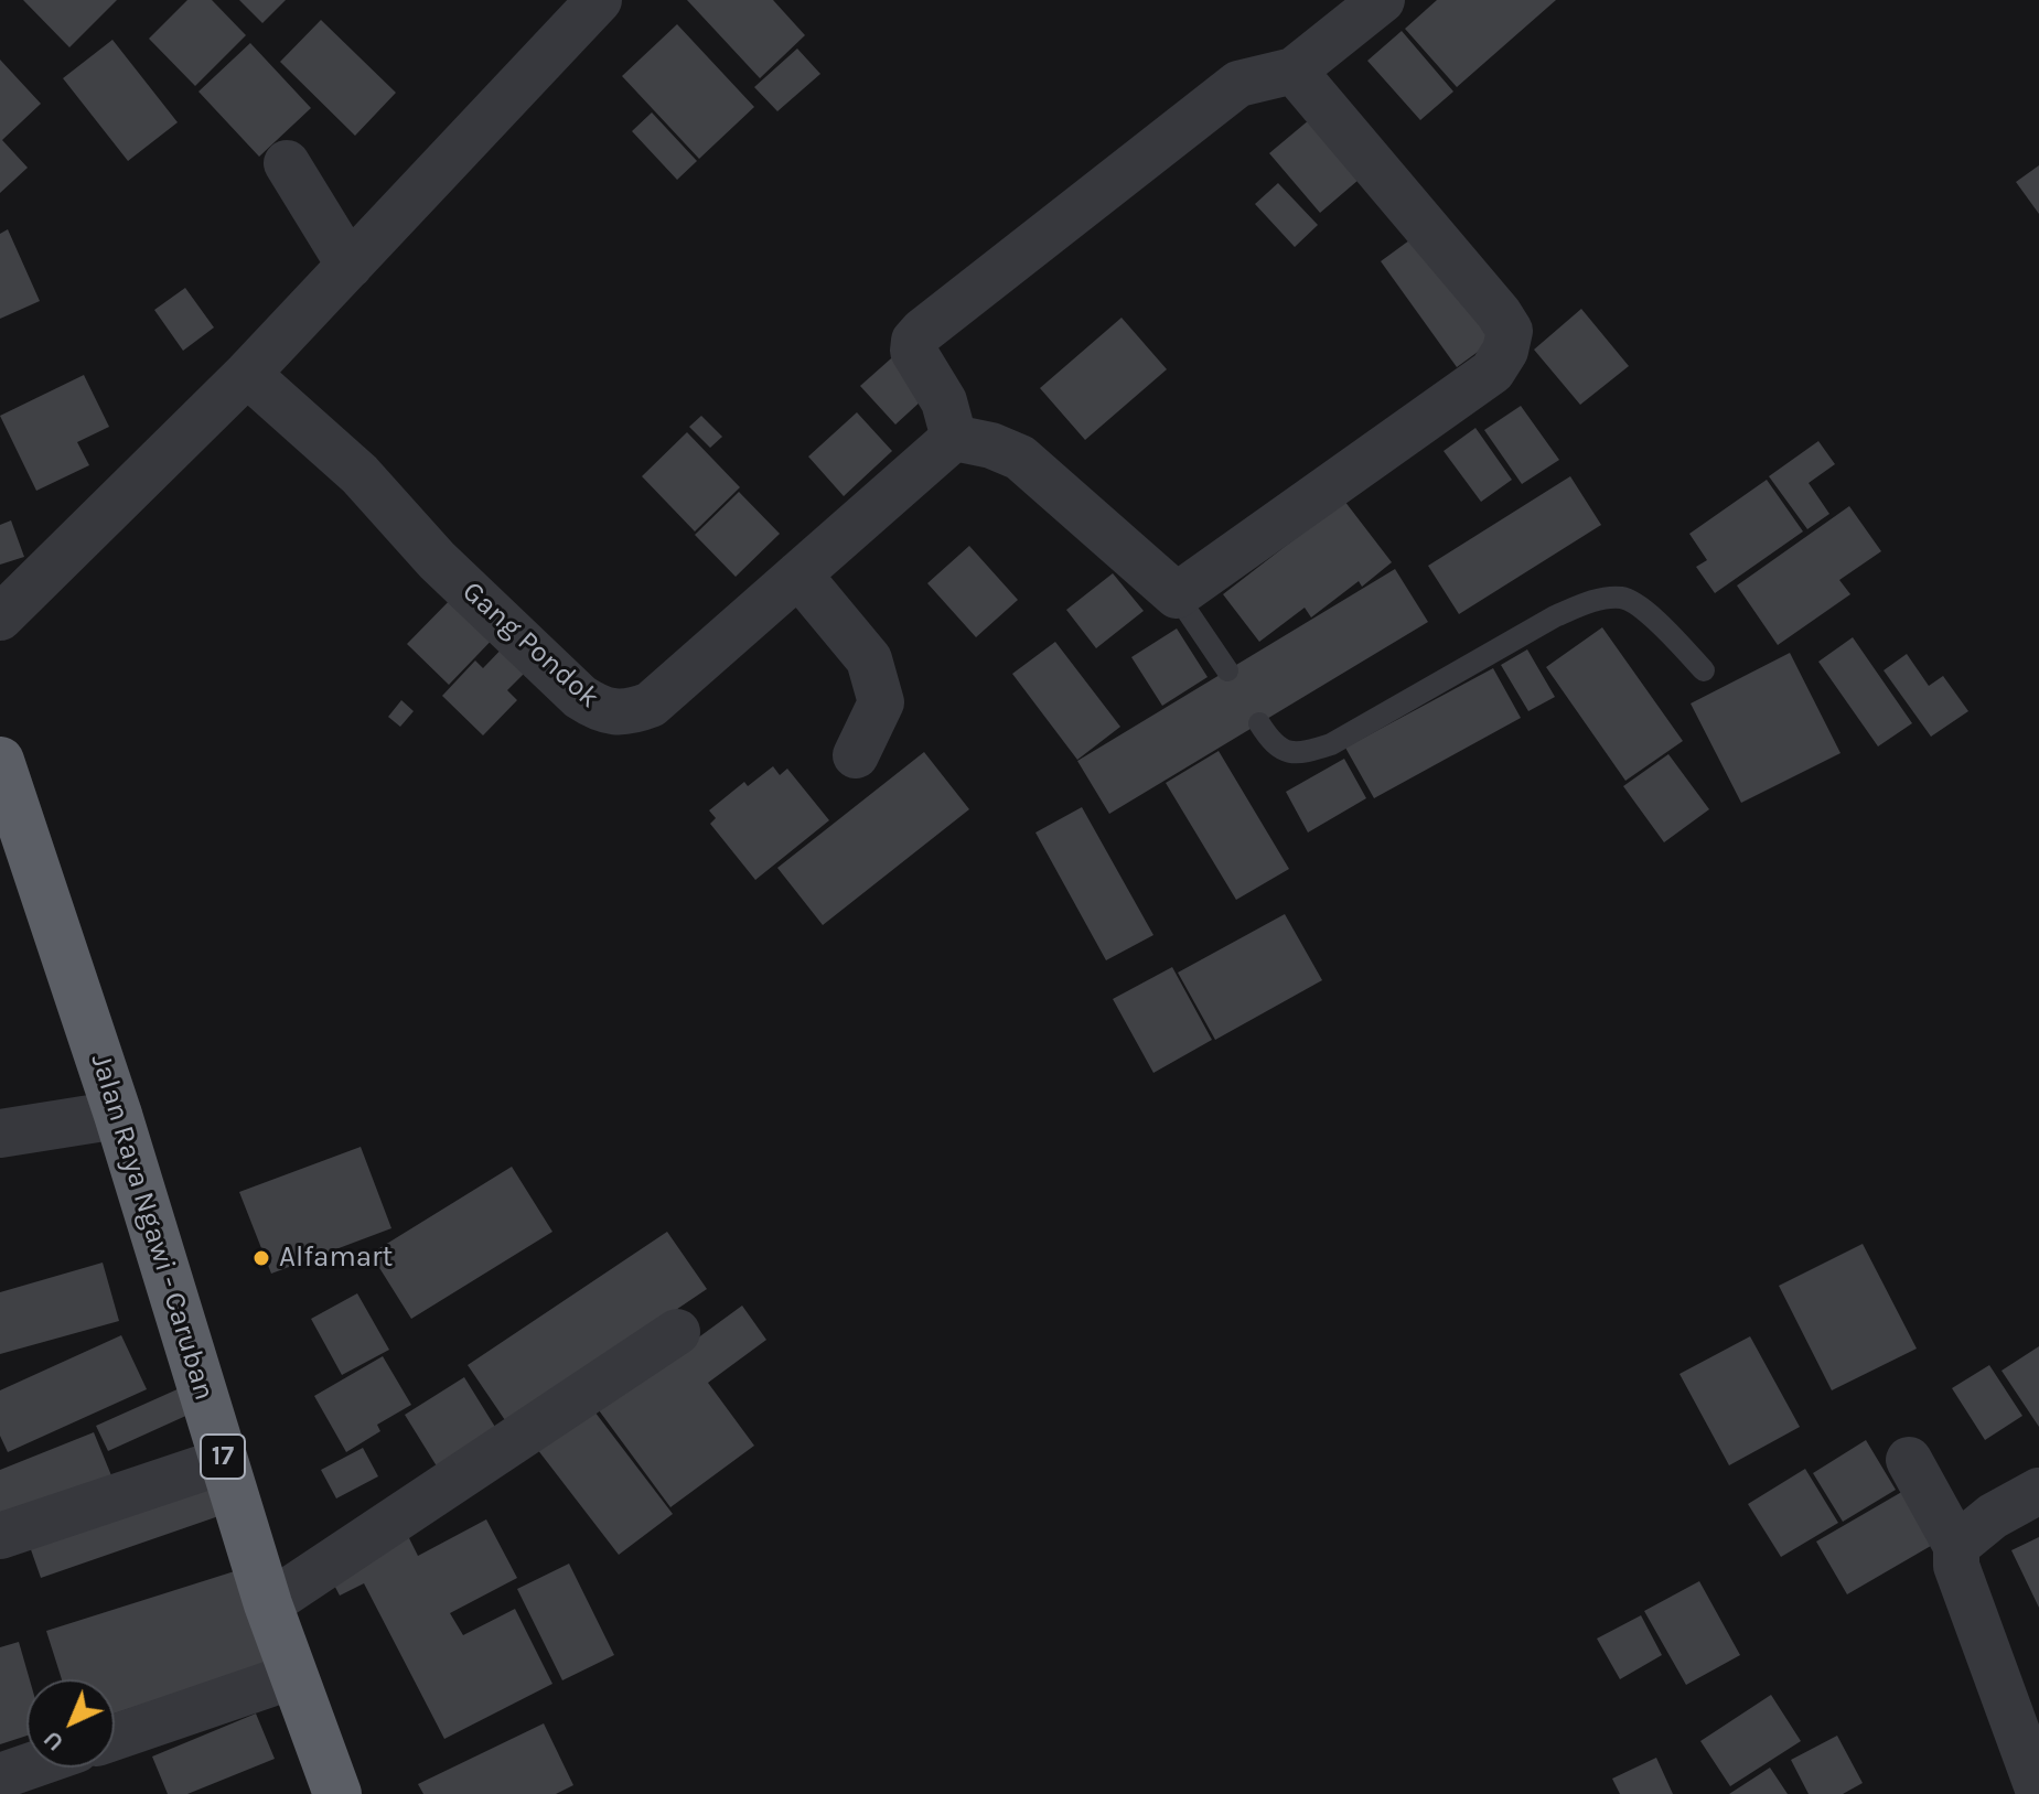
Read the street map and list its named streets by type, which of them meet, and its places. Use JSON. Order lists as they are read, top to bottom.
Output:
{
  "streets": {
    "highway": ["Jalan Raya Ngawi - Caruban", "17"],
    "street": ["Gang Pondok"]
  },
  "places": ["Alfamart"],
  "north": "bottom left"
}
